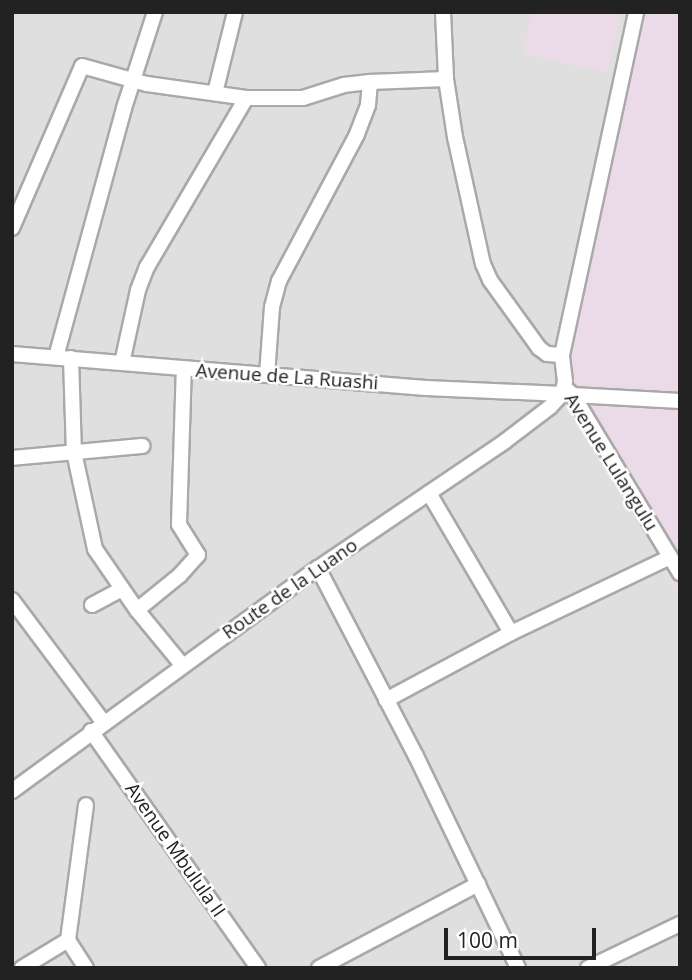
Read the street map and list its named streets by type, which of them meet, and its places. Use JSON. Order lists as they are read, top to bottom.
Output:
{
  "streets": {
    "street": [
      "Avenue de La Ruashi",
      "Avenue Lulangulu",
      "Route de la Luano",
      "Avenue Mbulula II"
    ]
  },
  "crossings": [
    ["Avenue de La Ruashi", "Avenue Lulangulu"],
    ["Avenue de La Ruashi", "Route de la Luano"],
    ["Avenue Lulangulu", "Route de la Luano"],
    ["Route de la Luano", "Avenue Mbulula II"]
  ],
  "scale_bar": "100 m"
}
